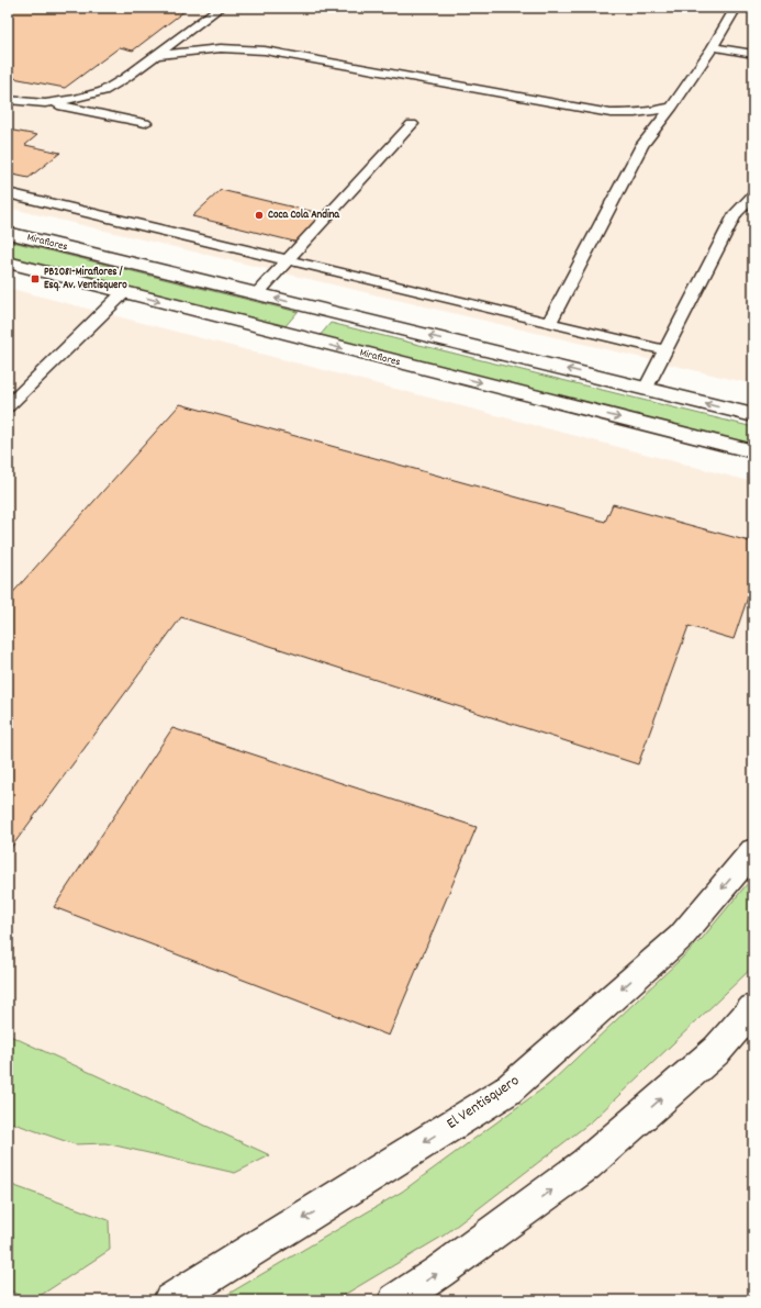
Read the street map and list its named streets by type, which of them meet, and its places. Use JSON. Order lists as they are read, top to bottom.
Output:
{
  "streets": {
    "main road": ["Miraflores", "El Ventisquero"]
  },
  "places": {
    "other": ["Coca Cola Andina"],
    "transit": ["PB2081-Miraflores / Esq. Av. Ventisquero"]
  }
}
